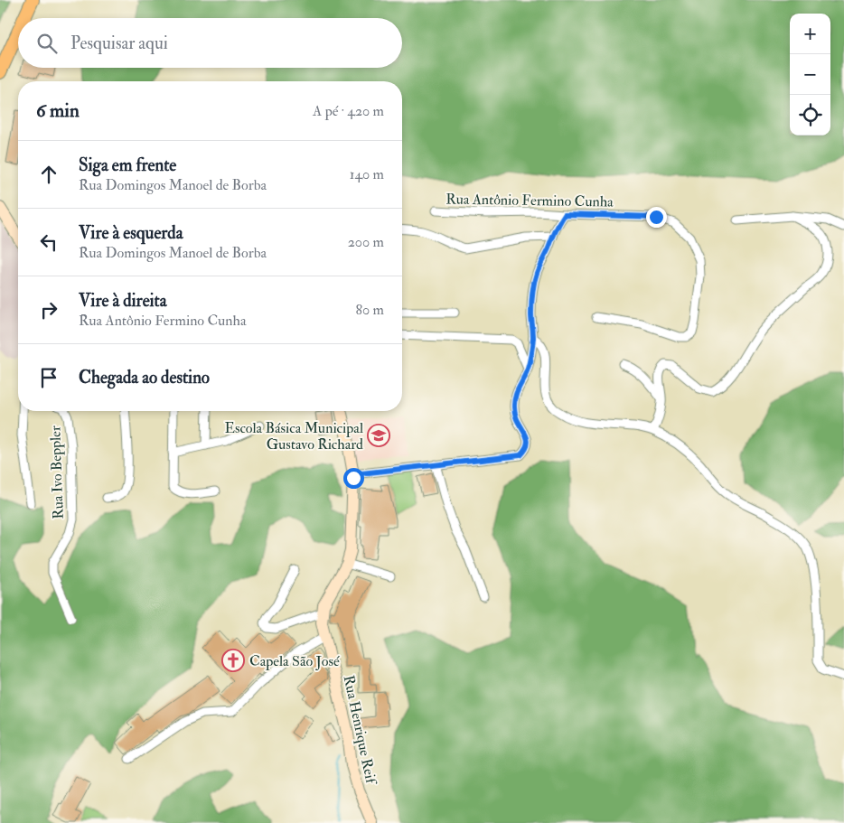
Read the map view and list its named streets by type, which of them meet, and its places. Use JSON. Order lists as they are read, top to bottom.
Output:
{
  "streets": {
    "street": ["Rua Antônio Fermino Cunha", "Rua Ivo Beppler", "Rua Henrique Reif"]
  },
  "places": {
    "school or university": ["Escola Básica Municipal Gustavo Richard"],
    "church": ["Capela São José"]
  },
  "page": {
    "map_buttons": ["+", "−"],
    "search": "Pesquisar aqui",
    "heading": ["6 min", "A pé · 420 m"],
    "list": [
      ["Siga em frente", "Rua Domingos Manoel de Borba", "140 m"],
      ["Vire à esquerda", "Rua Domingos Manoel de Borba", "200 m"],
      ["Vire à direita", "Rua Antônio Fermino Cunha", "80 m"],
      "Chegada ao destino"
    ]
  }
}
